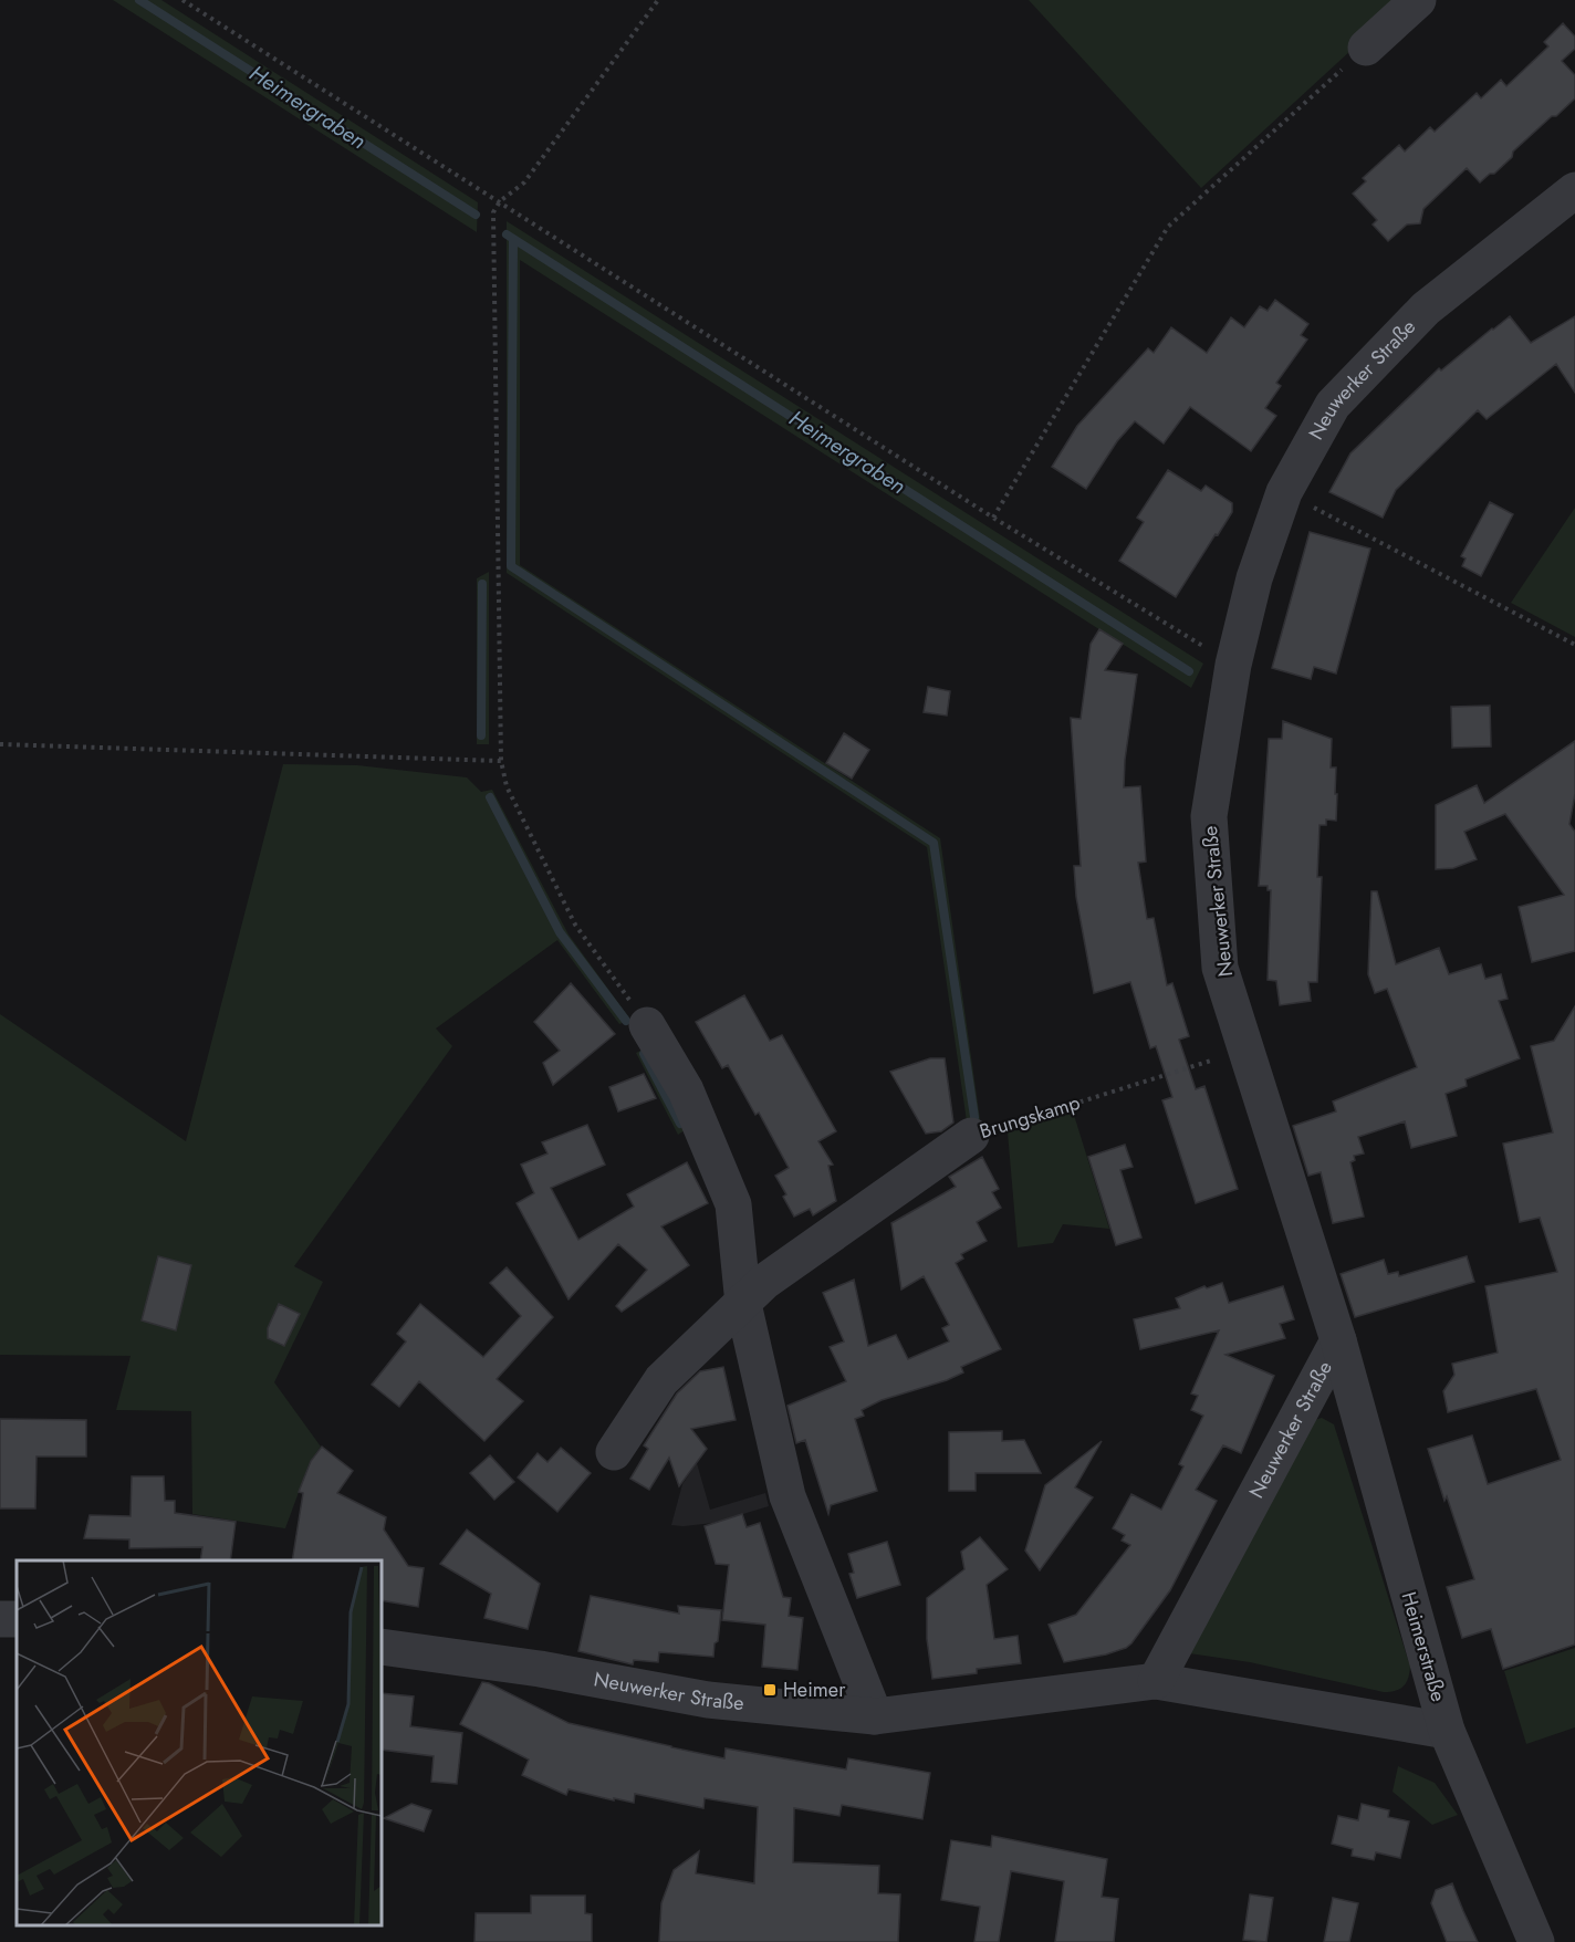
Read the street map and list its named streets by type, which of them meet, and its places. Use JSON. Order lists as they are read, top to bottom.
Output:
{
  "streets": {
    "street": ["Neuwerker Straße", "Brungskamp", "Heimerstraße"]
  },
  "crossings": [
    ["Neuwerker Straße", "Brungskamp"],
    ["Neuwerker Straße", "Heimerstraße"]
  ],
  "water": ["Heimergraben"],
  "places": {
    "transit": ["Heimer"]
  }
}
